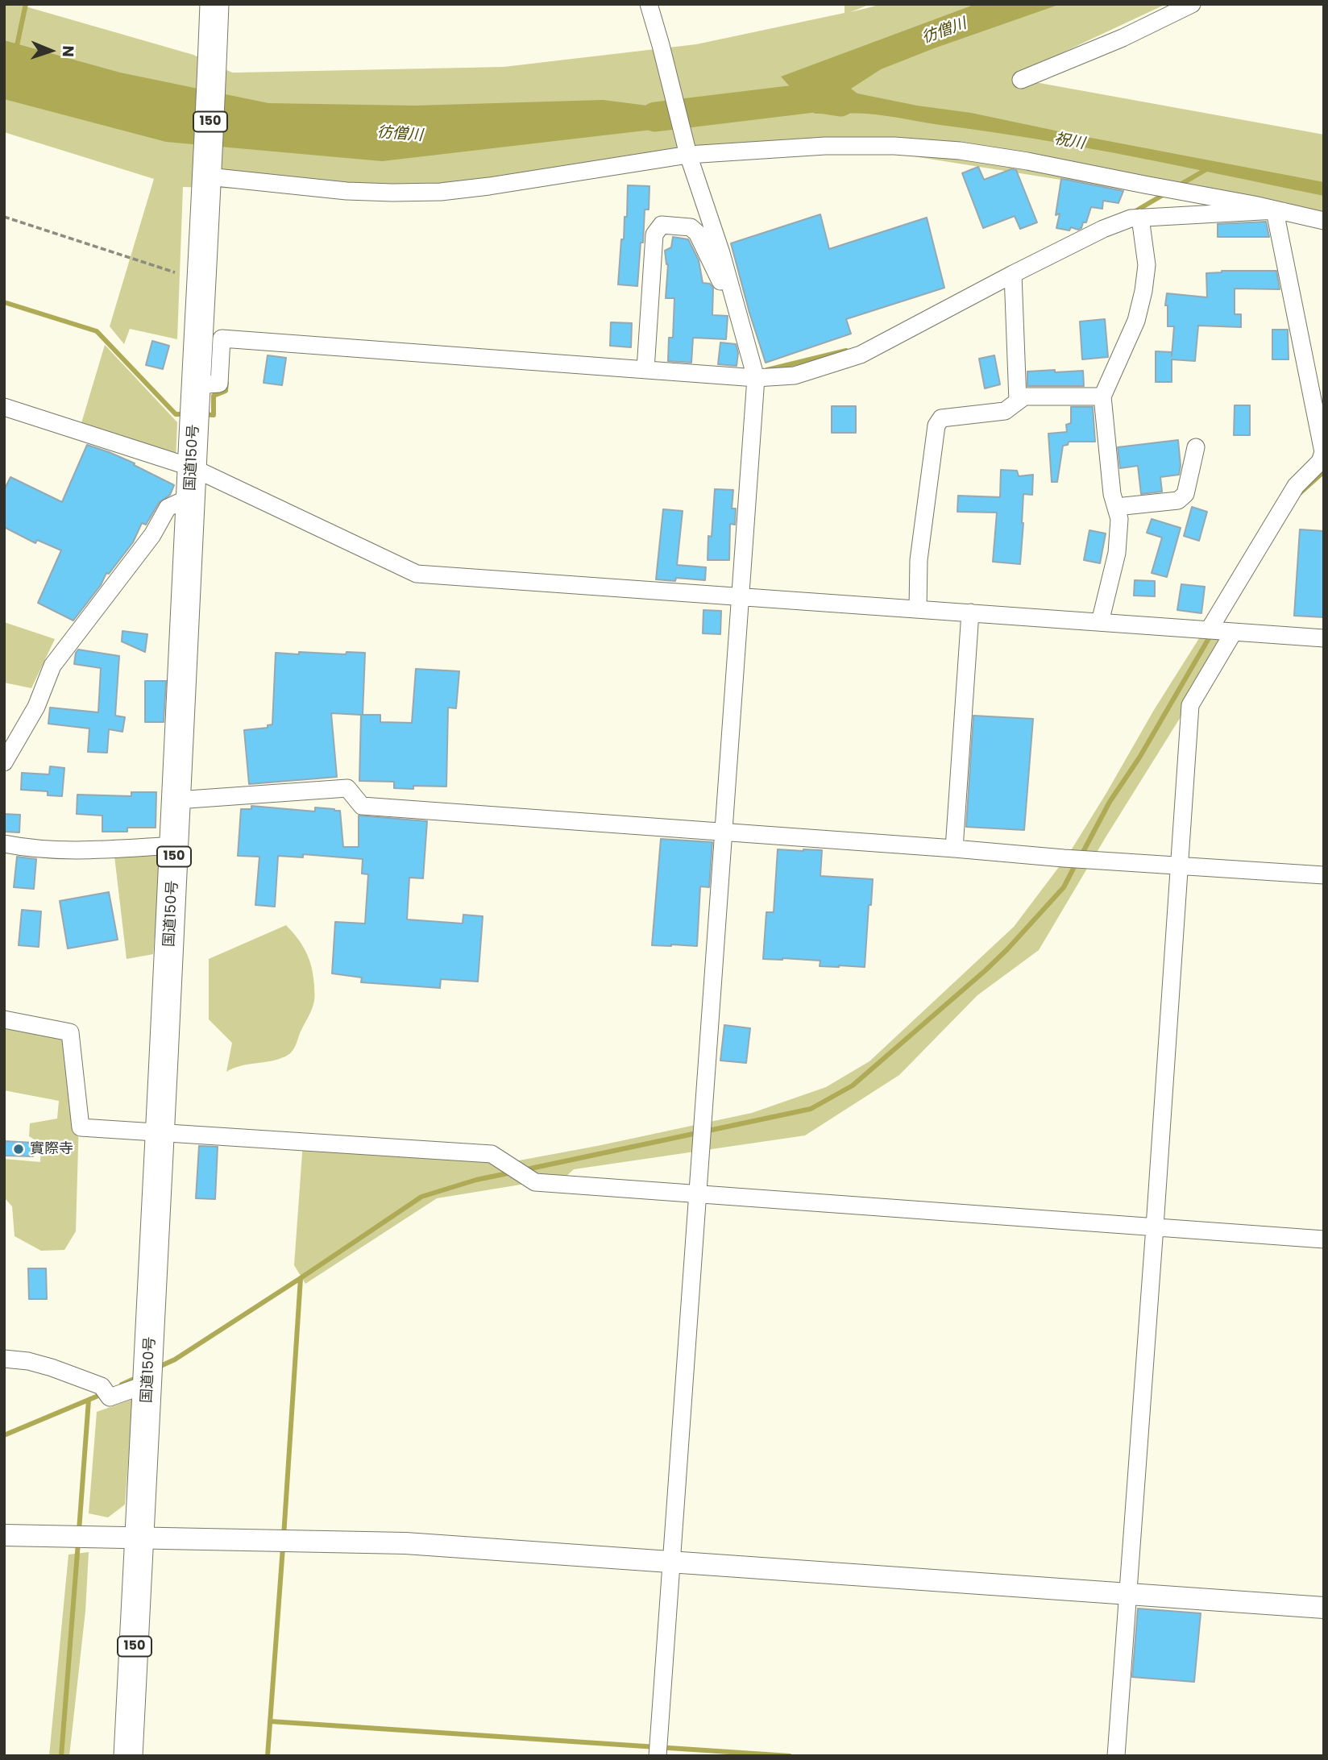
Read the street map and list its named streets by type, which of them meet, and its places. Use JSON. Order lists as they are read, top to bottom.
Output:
{
  "streets": {
    "highway": ["150", "国道150号"]
  },
  "water": ["彷僧川", "祝川"],
  "places": ["實際寺"],
  "north": "right"
}
